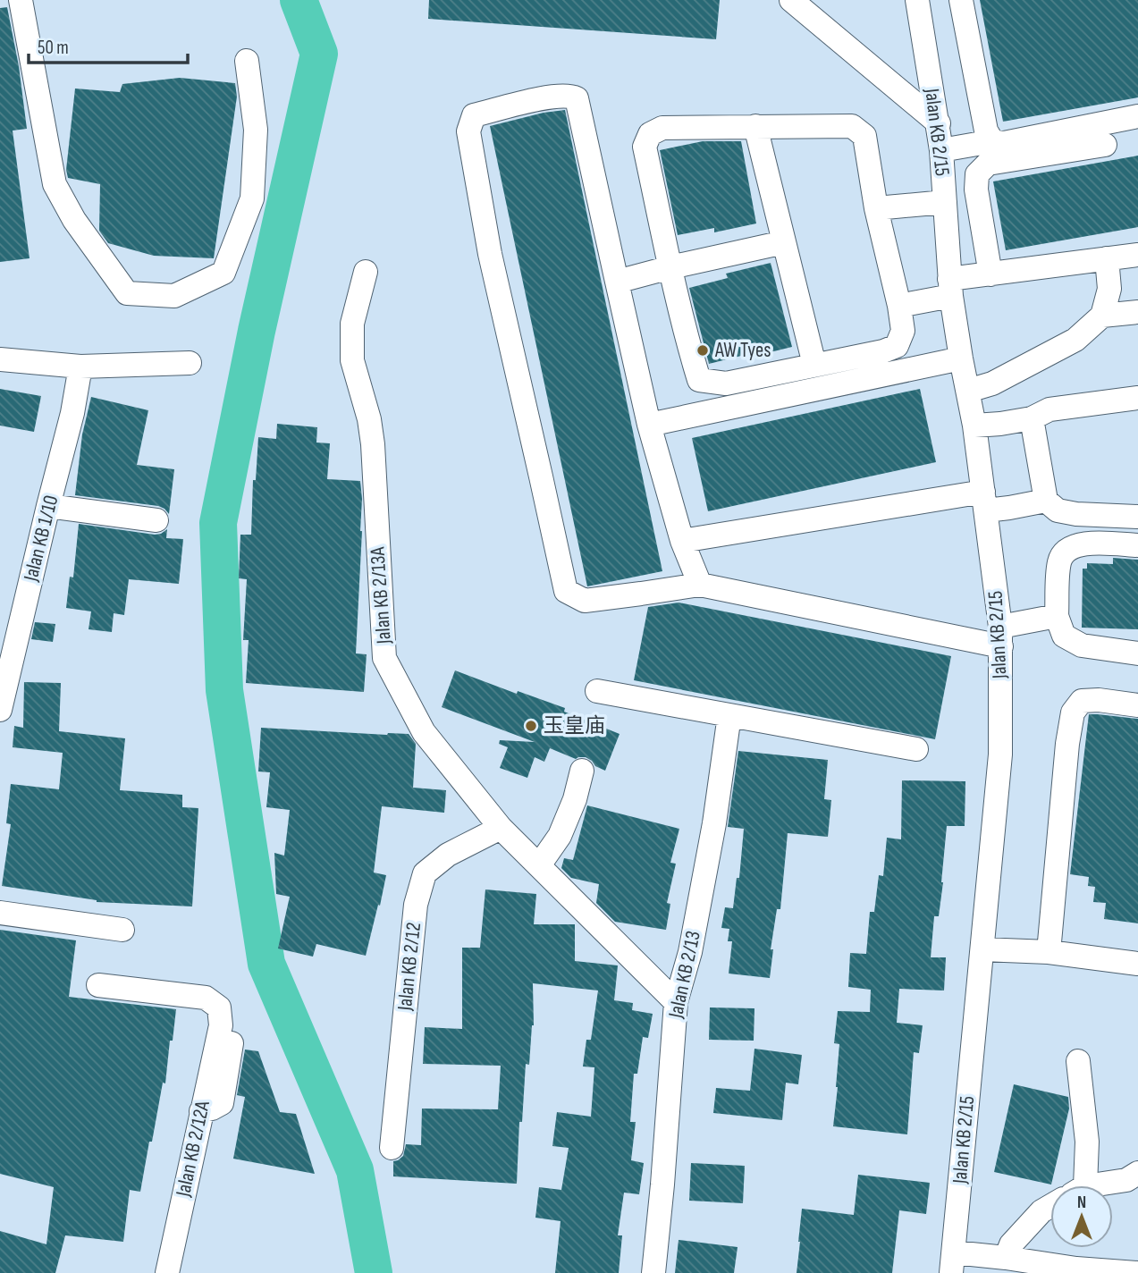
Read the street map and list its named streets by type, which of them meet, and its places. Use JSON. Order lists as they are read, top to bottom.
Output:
{
  "streets": {
    "street": [
      "Jalan KB 2/15",
      "Jalan KB 1/10",
      "Jalan KB 2/13A",
      "Jalan KB 2/12",
      "Jalan KB 2/13",
      "Jalan KB 2/12A"
    ]
  },
  "crossings": [
    ["Jalan KB 2/13A", "Jalan KB 2/12"],
    ["Jalan KB 2/13A", "Jalan KB 2/13"]
  ],
  "places": ["AW Tyes", "玉皇庙"],
  "scale_bar": "50 m",
  "north": "top"
}
